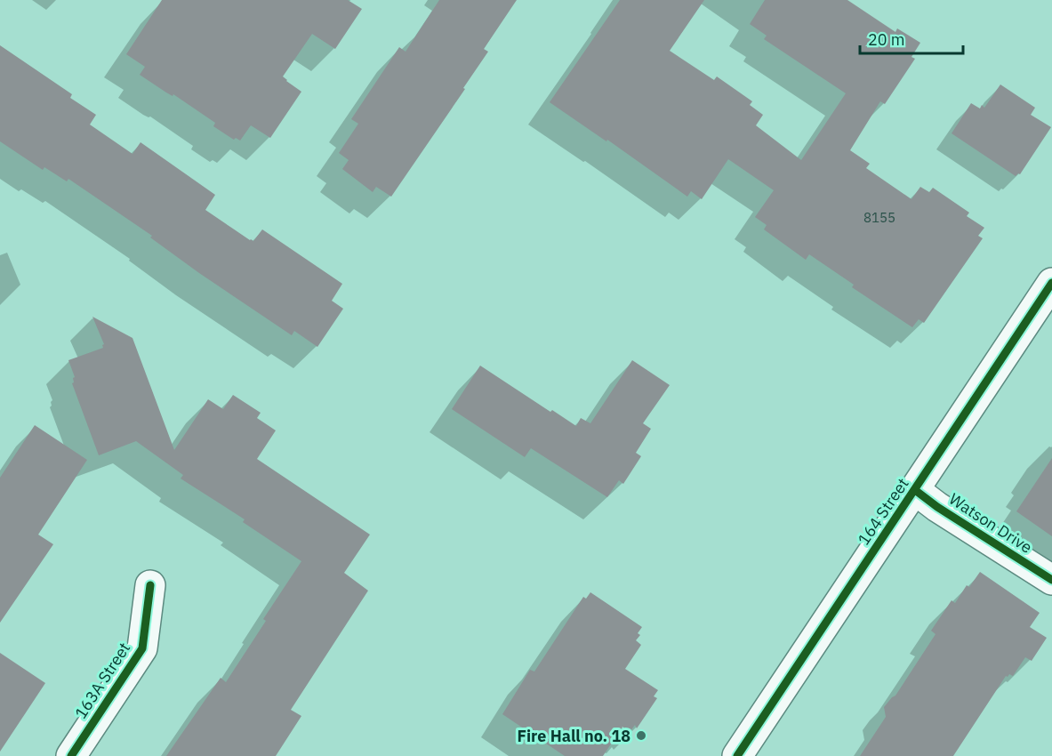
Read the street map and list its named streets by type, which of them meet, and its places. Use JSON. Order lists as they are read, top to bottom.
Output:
{
  "streets": {
    "street": ["164 Street", "Watson Drive", "163A Street"]
  },
  "crossings": [
    ["164 Street", "Watson Drive"]
  ],
  "places": ["Fire Hall no. 18"],
  "house_numbers": ["8155"],
  "scale_bar": "20 m"
}
